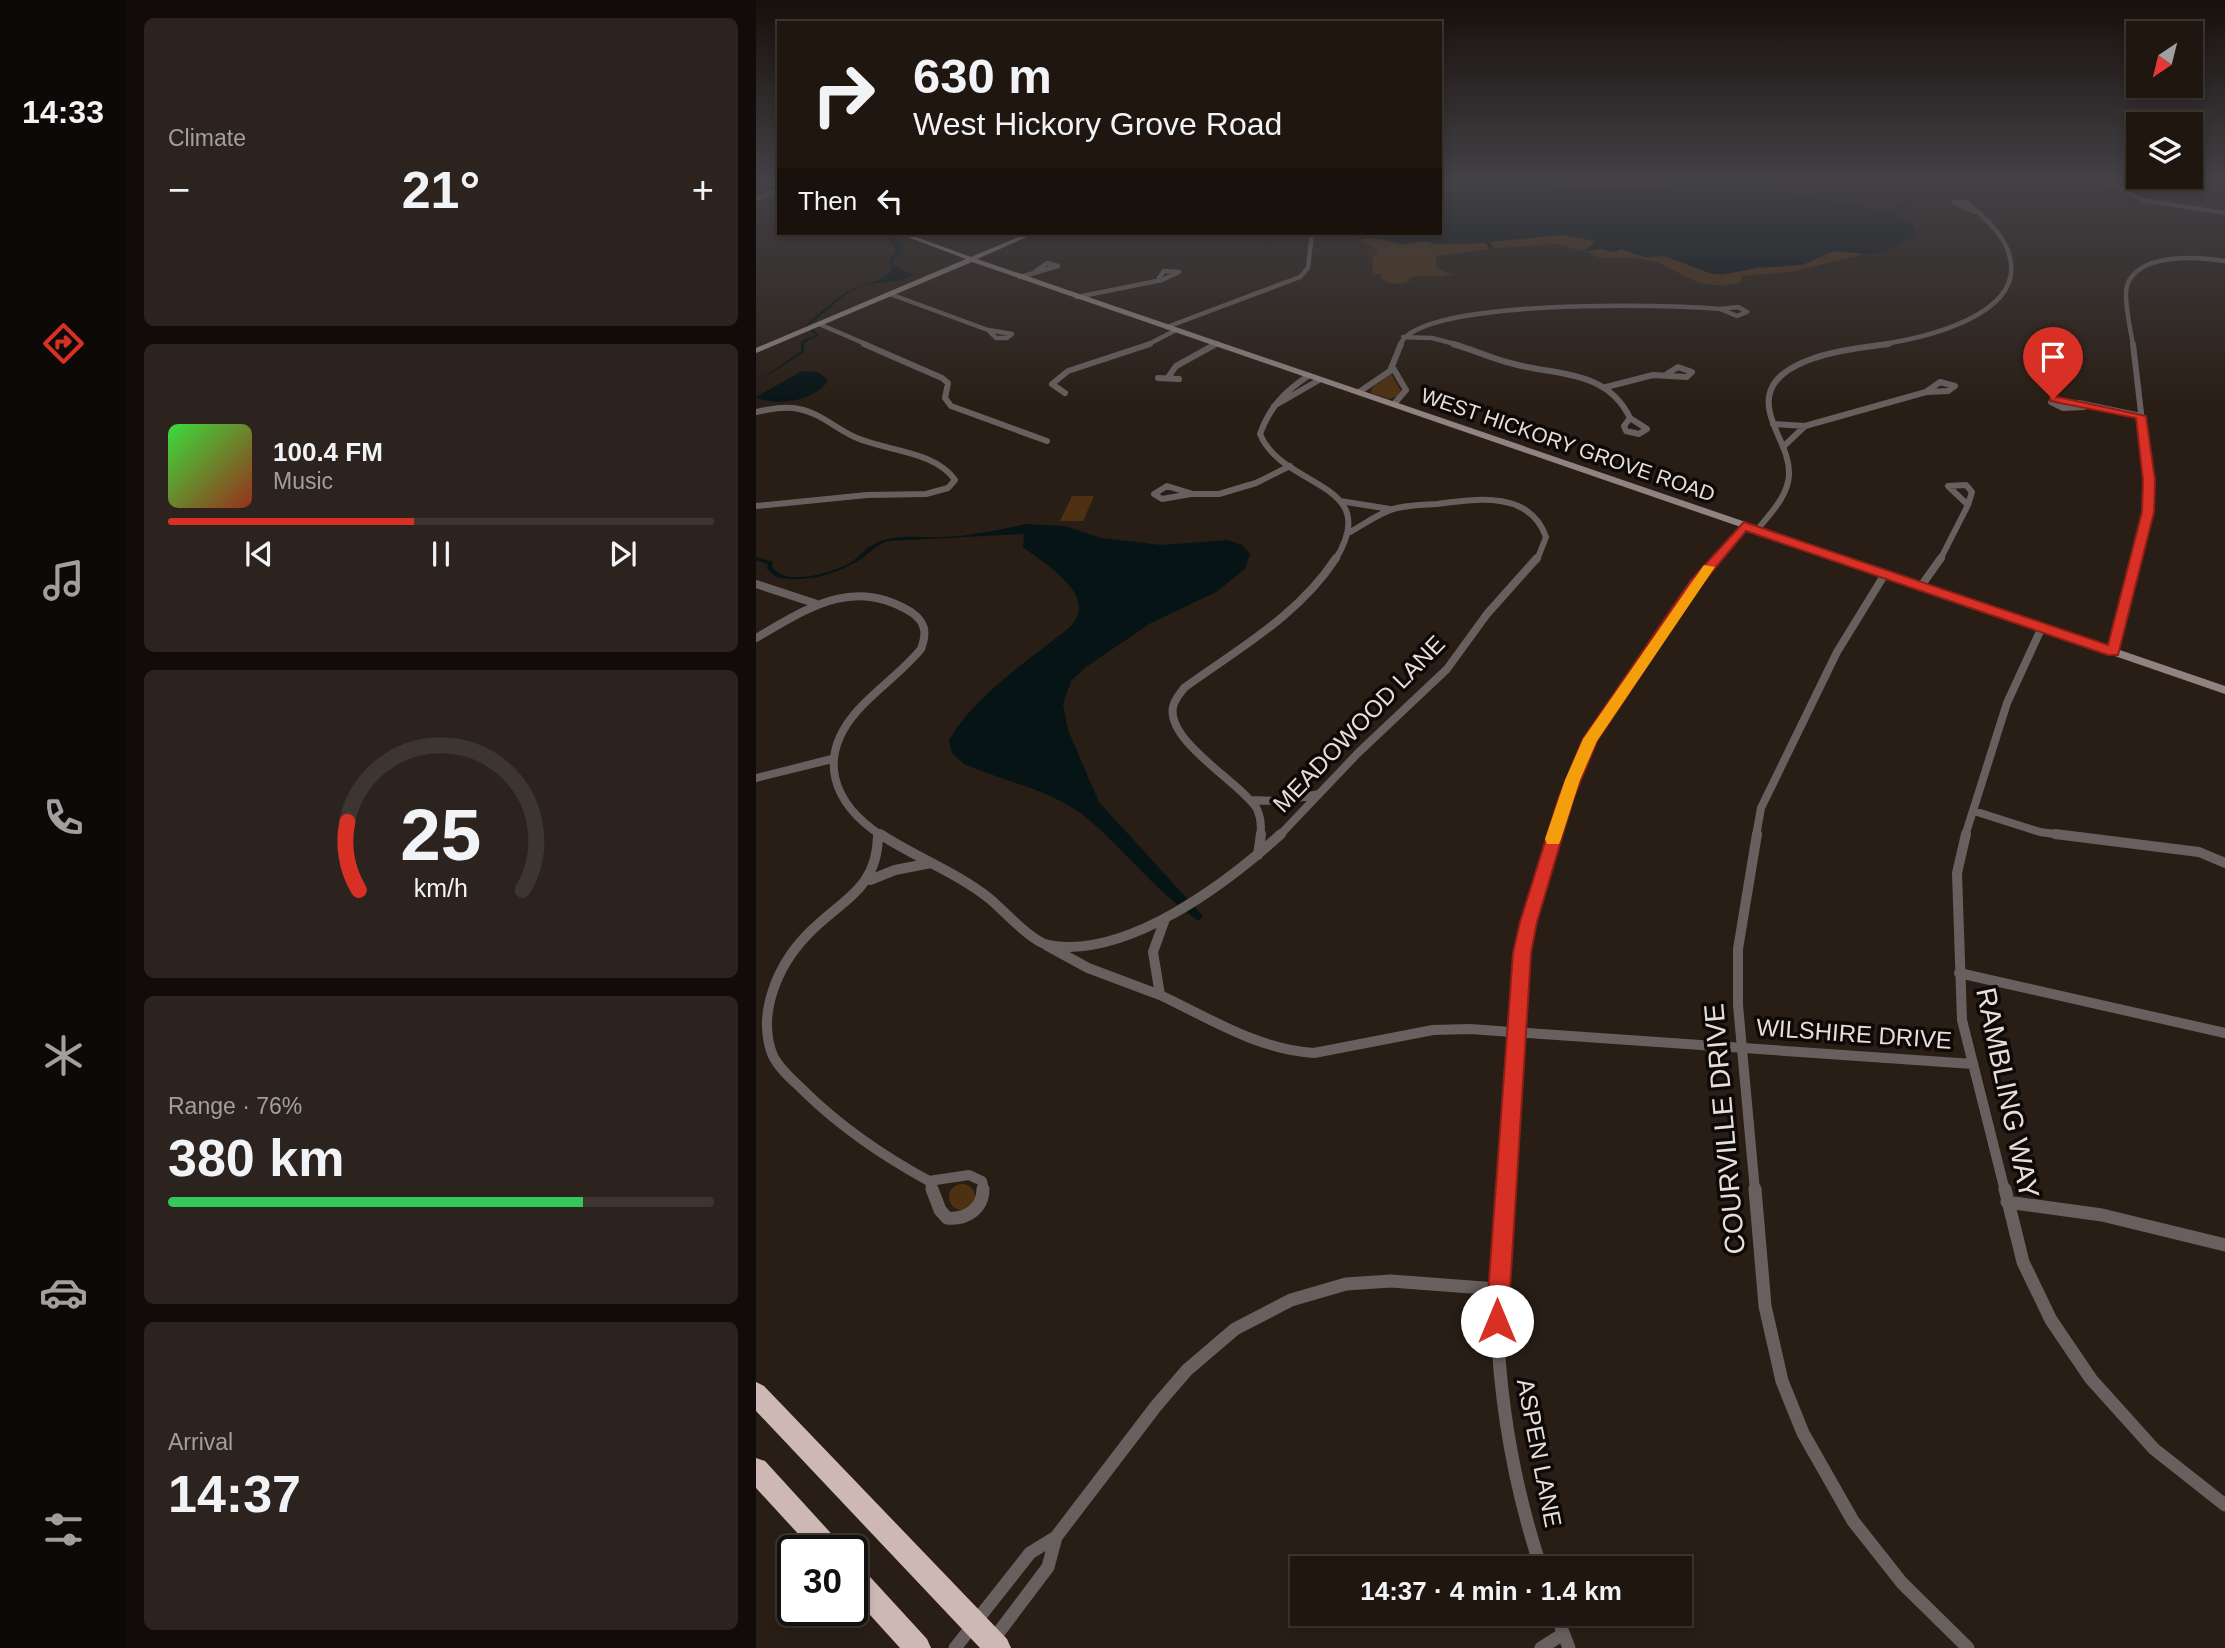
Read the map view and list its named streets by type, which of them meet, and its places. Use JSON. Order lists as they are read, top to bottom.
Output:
{
  "streets": {
    "street": [
      "WEST HICKORY GROVE ROAD",
      "MEADOWOOD LANE",
      "WILSHIRE DRIVE",
      "RAMBLING WAY",
      "COURVILLE DRIVE",
      "ASPEN LANE"
    ]
  },
  "crossings": [
    ["WEST HICKORY GROVE ROAD", "RAMBLING WAY"],
    ["WEST HICKORY GROVE ROAD", "COURVILLE DRIVE"],
    ["WEST HICKORY GROVE ROAD", "ASPEN LANE"],
    ["WILSHIRE DRIVE", "RAMBLING WAY"],
    ["WILSHIRE DRIVE", "COURVILLE DRIVE"],
    ["WILSHIRE DRIVE", "ASPEN LANE"]
  ],
  "north": "bottom left",
  "page": {
    "tabs": "14:33",
    "tile": [
      "Climate",
      ["Range · 76%", "380 km"],
      ["Arrival", "14:37"]
    ],
    "turn": ["630 m", "West Hickory Grove Road"],
    "heat": ["−", "21°", "+"],
    "then": "Then",
    "song": ["100.4 FM", "Music"],
    "limit": "30",
    "trip": "14:37 · 4 min · 1.4 km",
    "gauge": ["25", "km/h"]
  }
}
